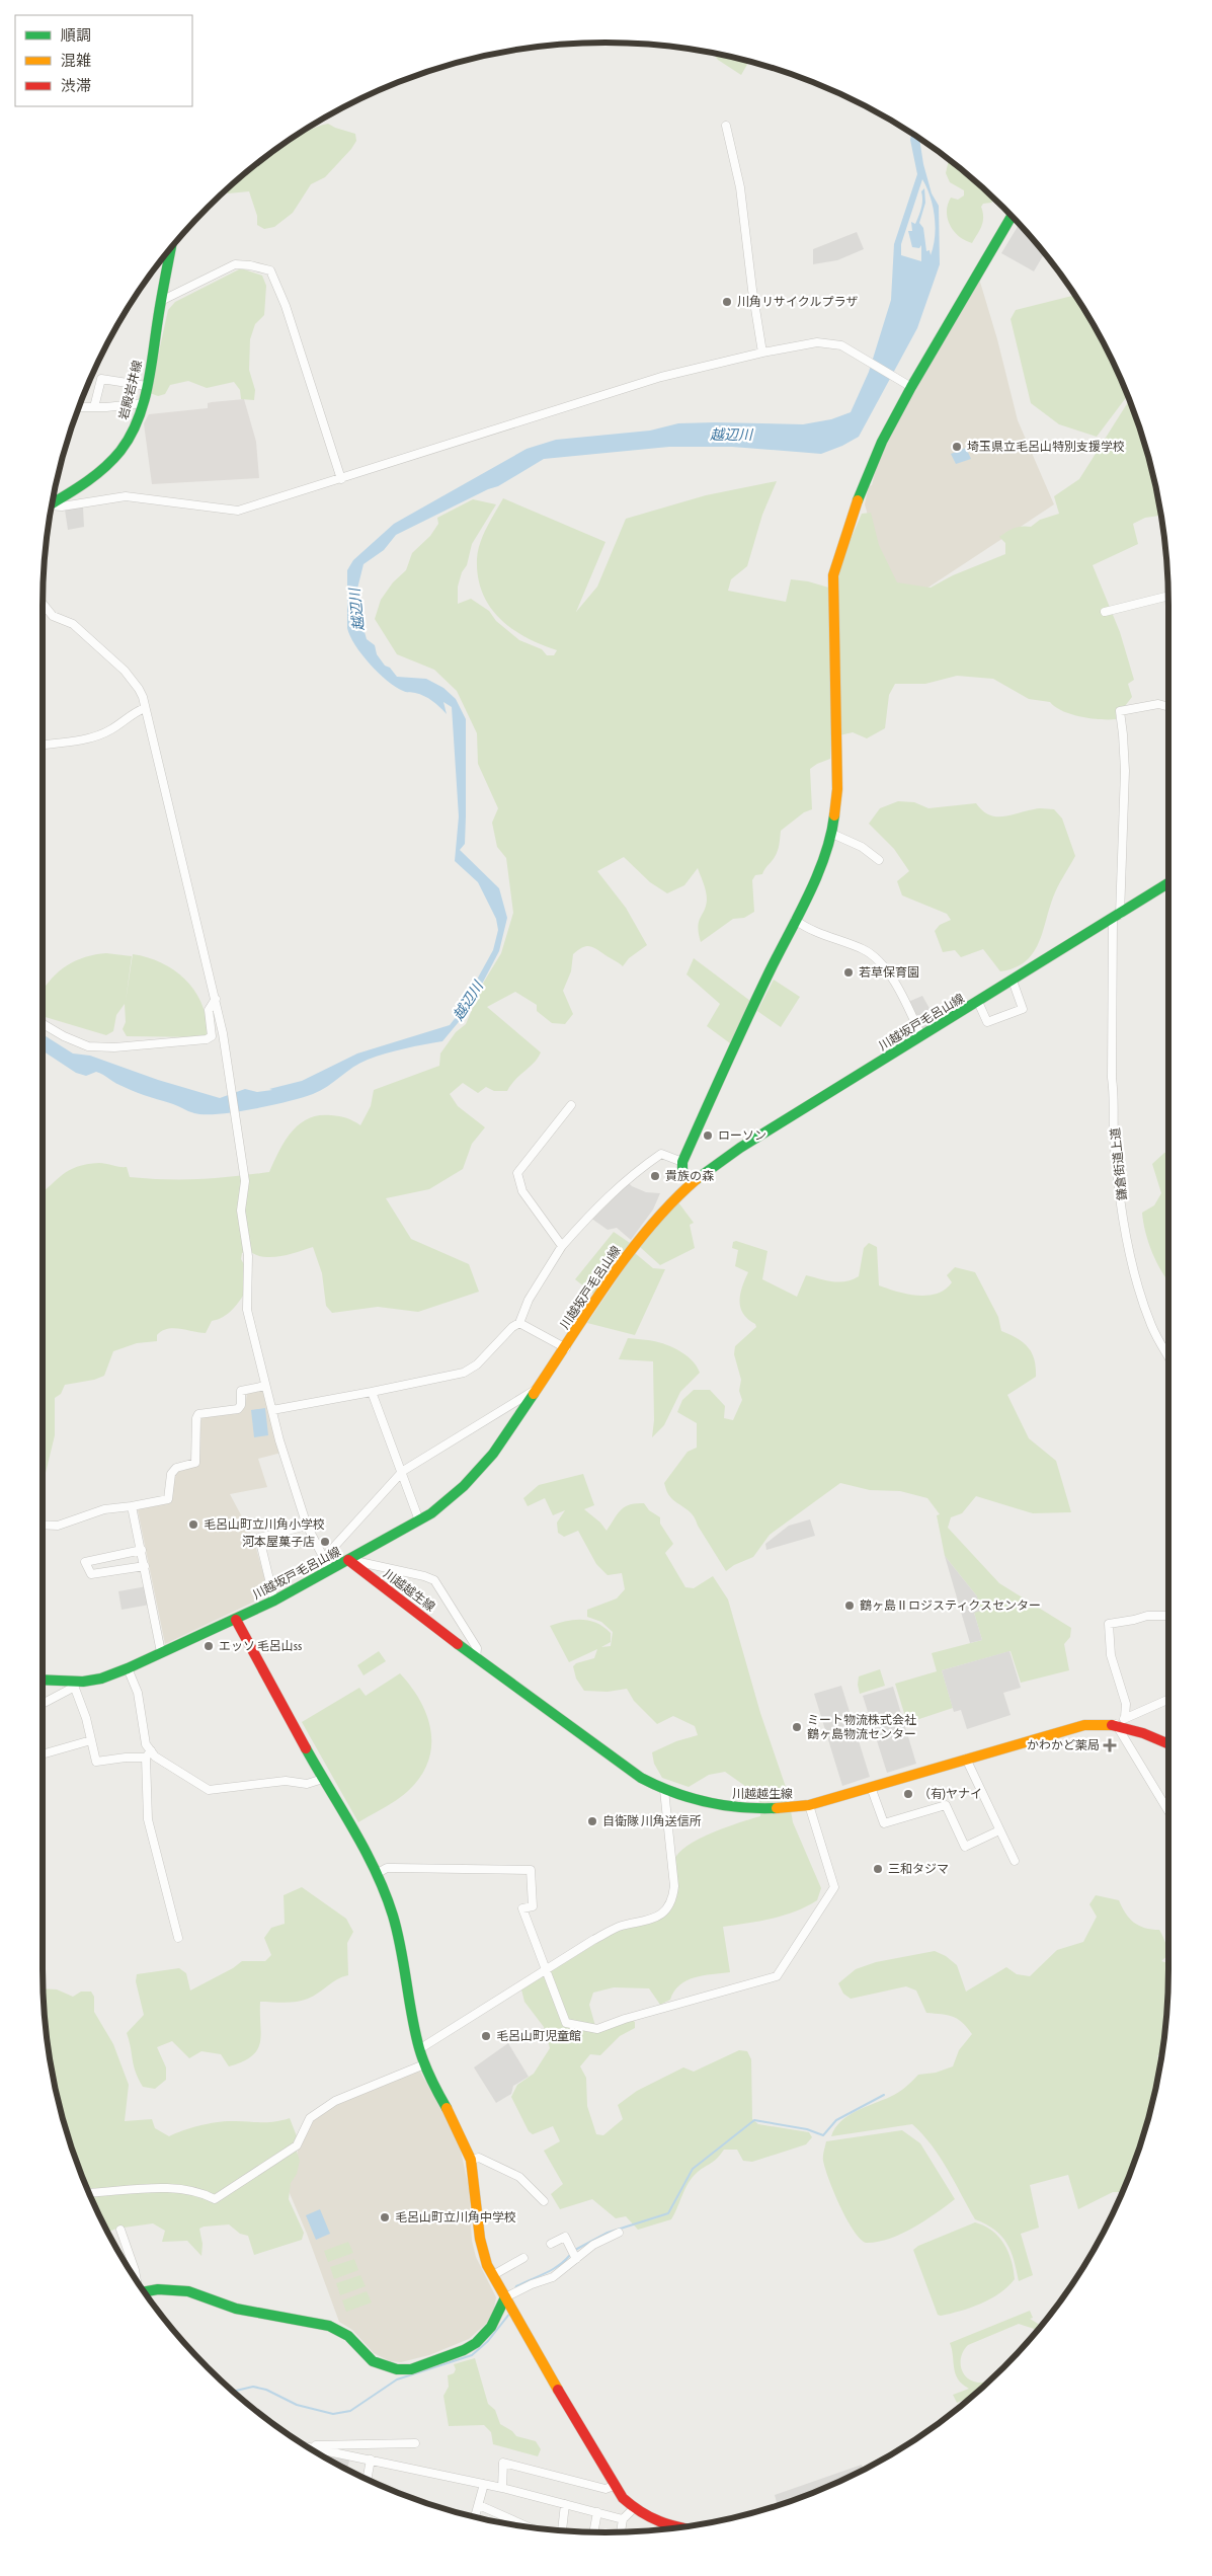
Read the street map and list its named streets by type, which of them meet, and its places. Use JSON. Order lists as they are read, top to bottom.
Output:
{
  "streets": {
    "main road": ["岩殿岩井線", "川越坂戸毛呂山線", "川越越生線"],
    "street": ["鎌倉街道上道"]
  },
  "crossings": [
    ["川越坂戸毛呂山線", "鎌倉街道上道"],
    ["川越坂戸毛呂山線", "川越越生線"]
  ],
  "water": ["越辺川"],
  "places": {
    "other": [
      "川角リサイクルプラザ",
      "埼玉県立毛呂山特別支援学校",
      "若草保育園",
      "ローソン",
      "貴族の森",
      "毛呂山町立川角小学校",
      "河本屋菓子店",
      "鶴ヶ島Ⅱロジスティクスセンター",
      "エッソ 毛呂山ss",
      "ミート物流株式会社 鶴ヶ島物流センター",
      "（有)ヤナイ",
      "自衛隊 川角送信所",
      "三和タジマ",
      "毛呂山町児童館",
      "毛呂山町立川角中学校"
    ],
    "health": ["かわかど薬局"]
  },
  "legend": ["順調", "混雑", "渋滞"]
}
